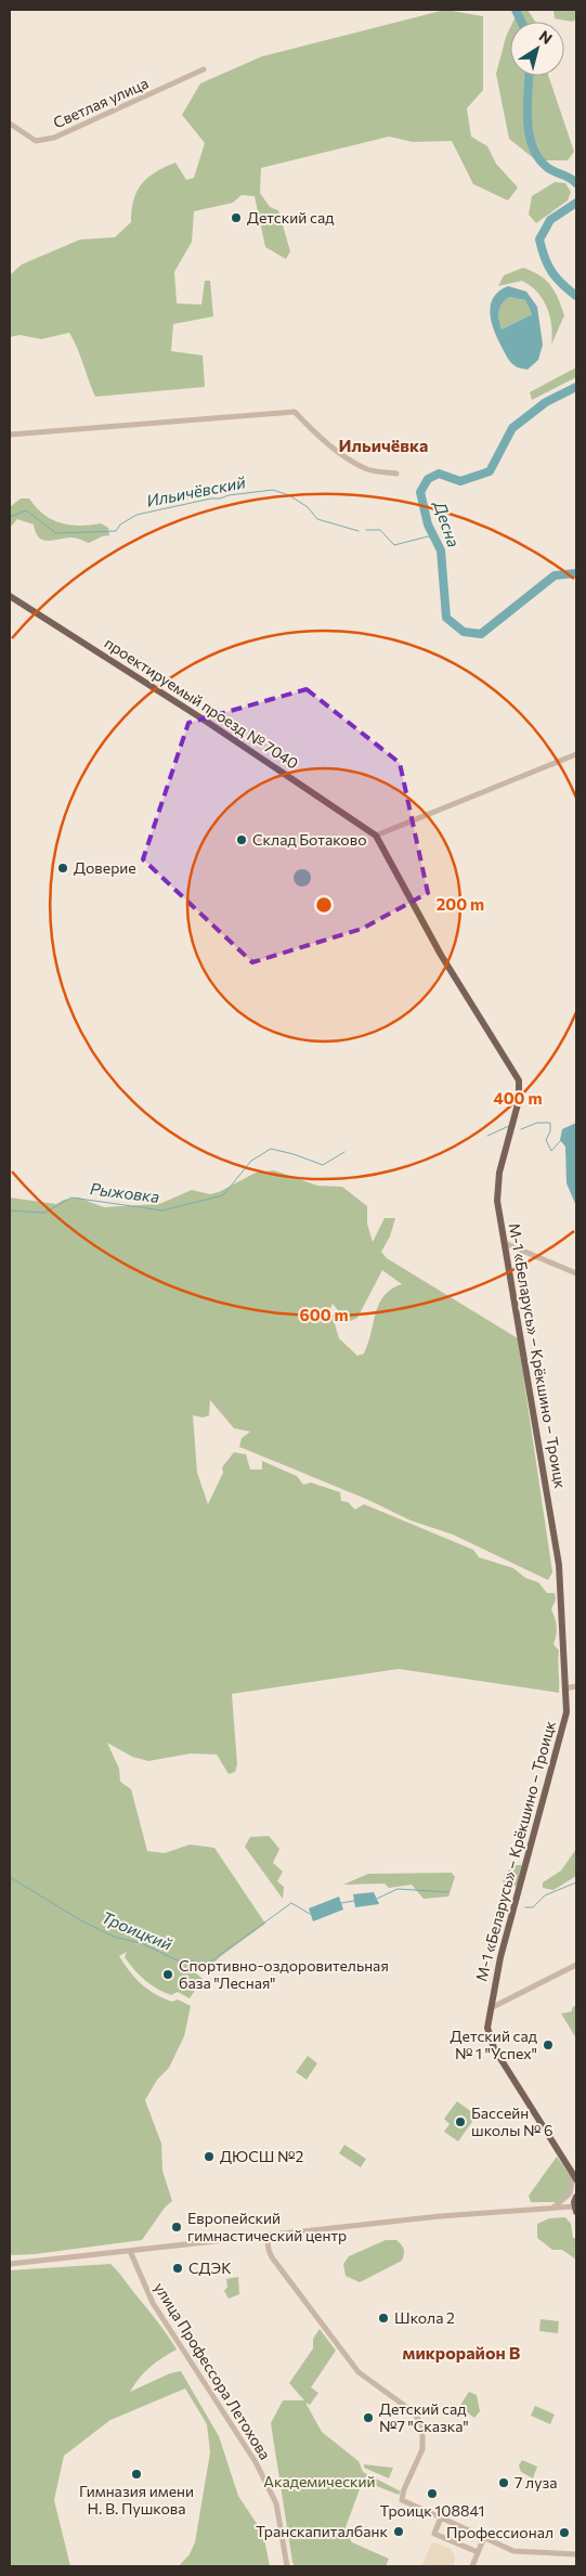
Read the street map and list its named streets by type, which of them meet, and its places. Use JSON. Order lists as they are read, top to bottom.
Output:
{
  "streets": {
    "main road": ["проектируемый проезд № 7040", "М-1 «Беларусь» – Крёкшино – Троицк"],
    "street": ["Светлая улица", "улица Профессора Летохова"]
  },
  "crossings": [
    ["проектируемый проезд № 7040", "М-1 «Беларусь» – Крёкшино – Троицк"]
  ],
  "districts": ["Ильичёвка", "микрорайон В"],
  "water": [
    "Ильичёвский",
    "Десна",
    "Рыжовка",
    "Троицкий"
  ],
  "parks": ["Академический"],
  "places": [
    "Детский сад",
    "Склад Ботаково",
    "Доверие",
    "Спортивно-оздоровительная база \"Лесная\"",
    "Детский сад № 1 \"Успех\"",
    "Бассейн школы № 6",
    "ДЮСШ №2",
    "Европейский гимнастический центр",
    "СДЭК",
    "Школа 2",
    "Детский сад №7 \"Сказка\"",
    "Гимназия имени Н. В. Пушкова",
    "7 луза",
    "Троицк 108841",
    "Транскапиталбанк",
    "Профессионал"
  ],
  "north": "top right",
  "rings": ["200 m", "400 m", "600 m"]
}
